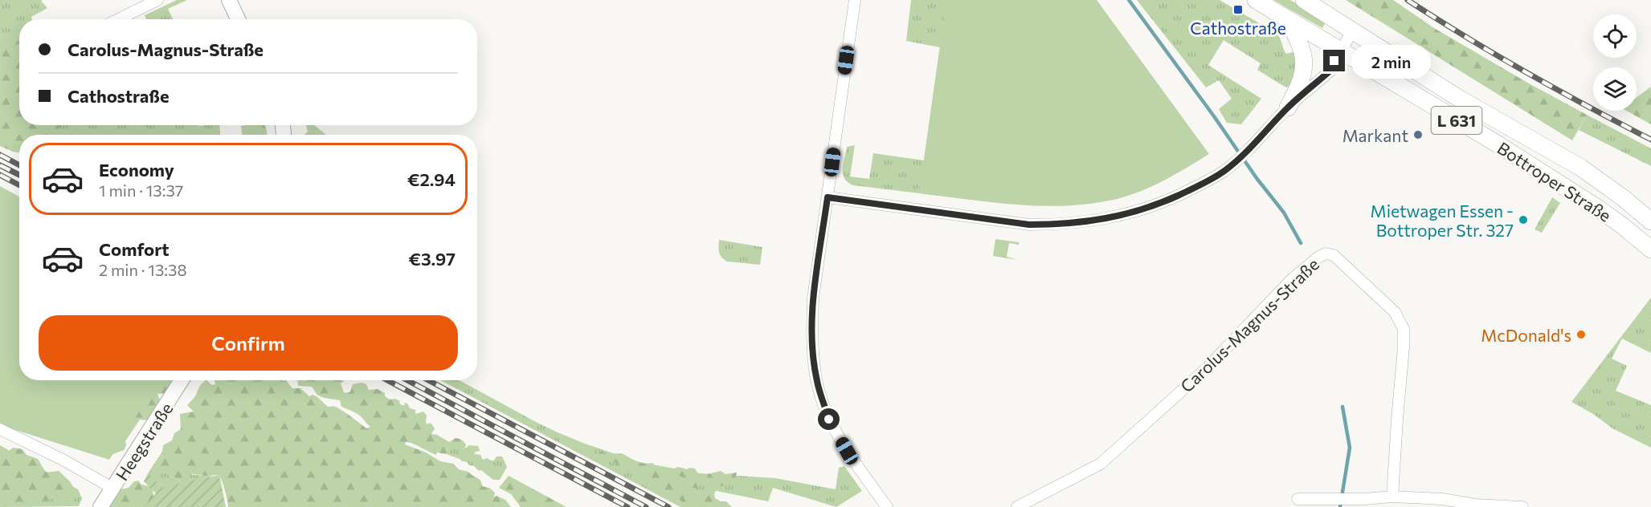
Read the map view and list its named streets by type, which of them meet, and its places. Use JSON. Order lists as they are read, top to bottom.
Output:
{
  "streets": {
    "main road": ["L 631", "Bottroper Straße"],
    "street": ["Carolus-Magnus-Straße", "Heegstraße"]
  },
  "places": {
    "transit": ["Cathostraße"],
    "other": ["Markant", "Mietwagen Essen - Bottroper Str. 327", "McDonald's"]
  },
  "page": {
    "banner": ["Carolus-Magnus-Straße", "Cathostraße"],
    "bubble": "2 min",
    "list": [
      {
        "name": "Economy",
        "note": "1 min · 13:37",
        "value": "€2.94"
      },
      {
        "name": "Comfort",
        "note": "2 min · 13:38",
        "value": "€3.97"
      }
    ],
    "buttons": "Confirm"
  }
}
